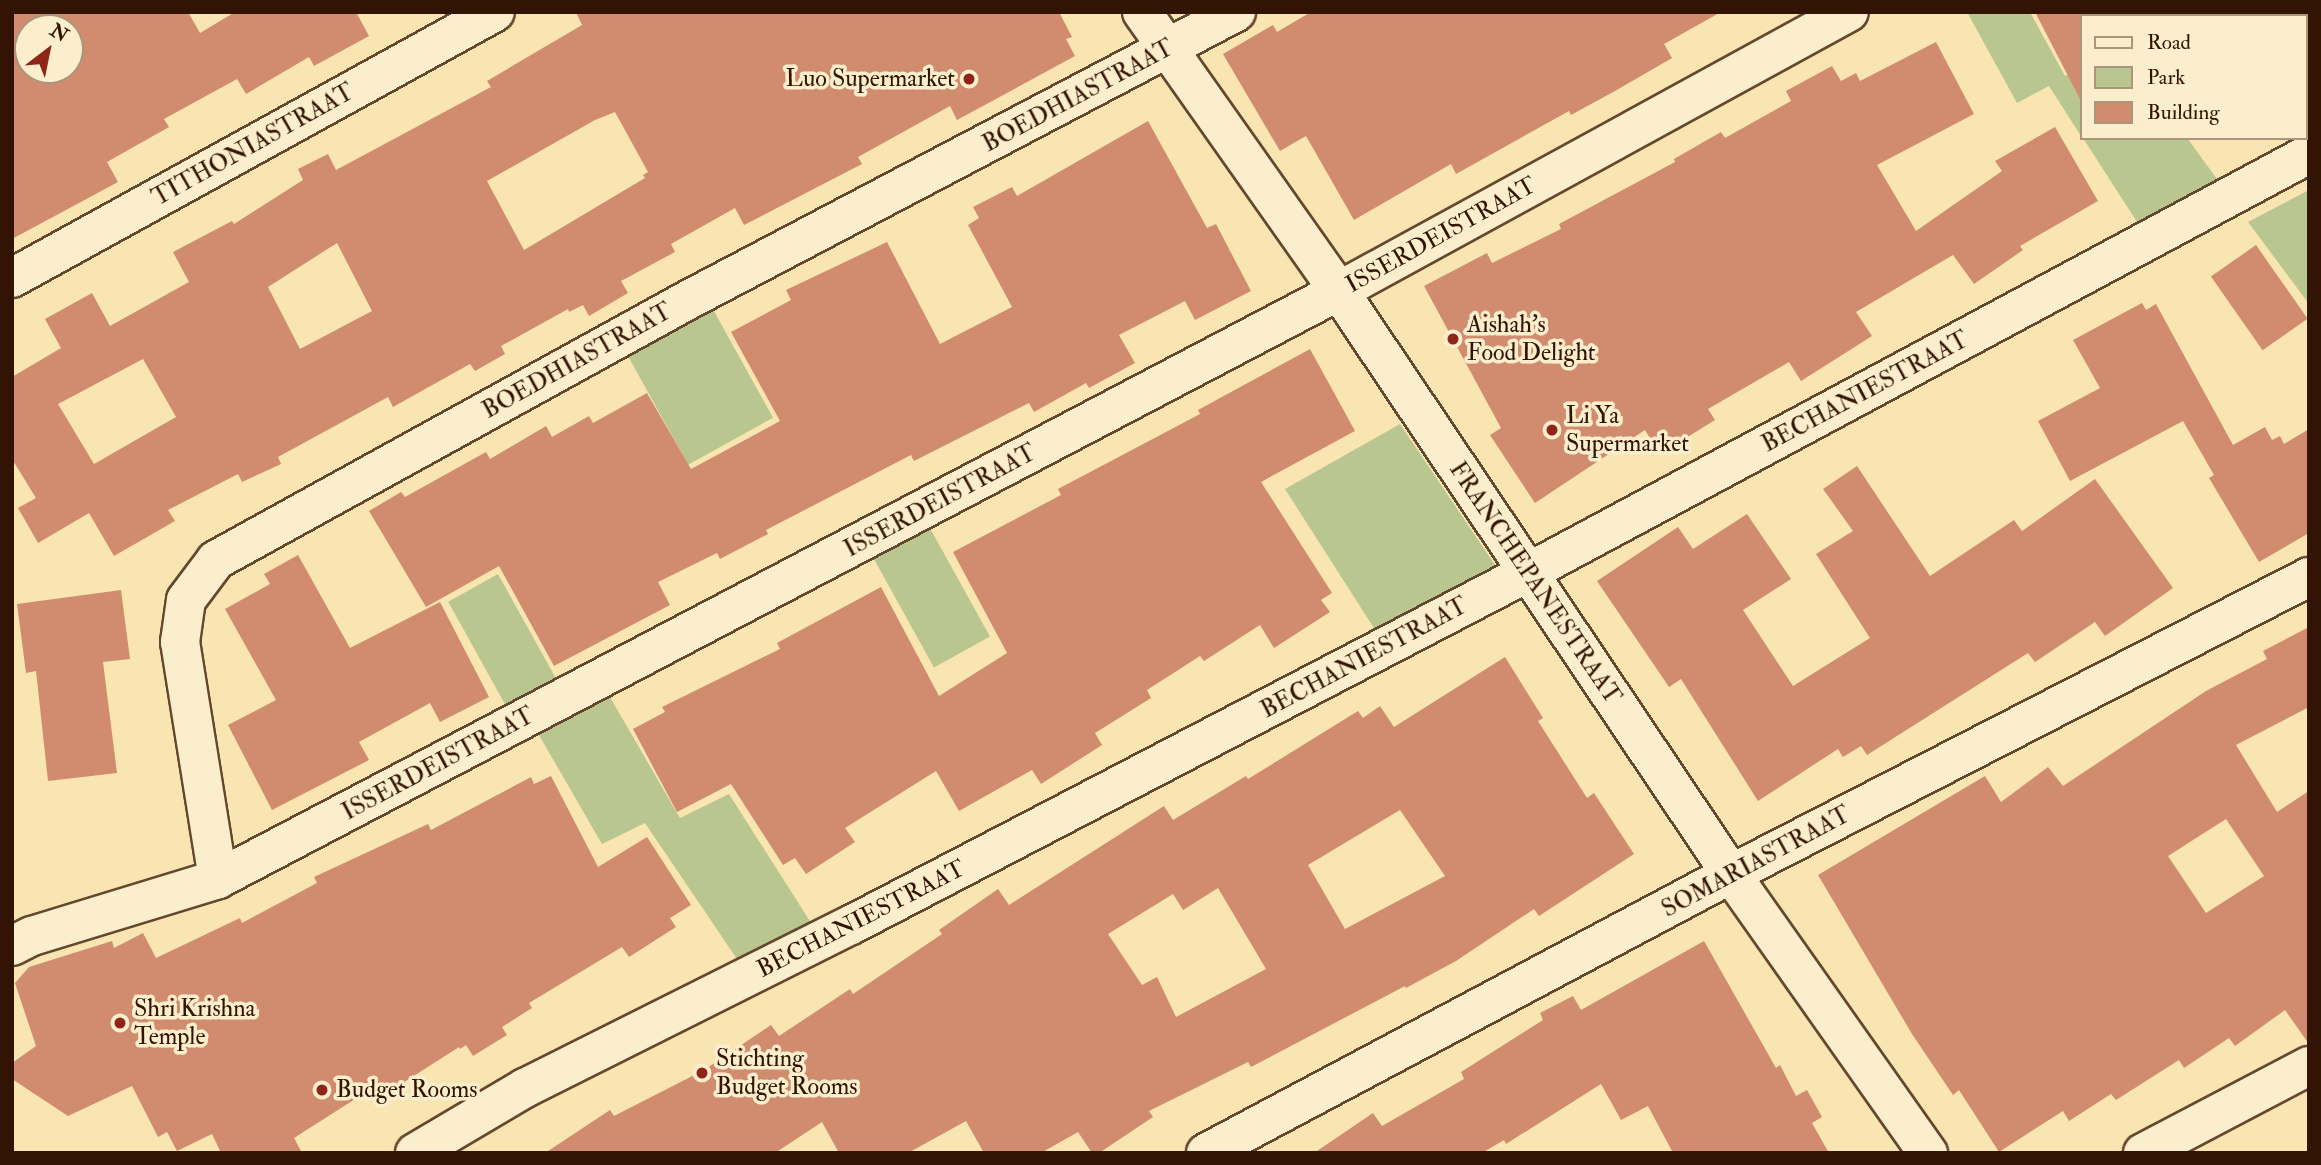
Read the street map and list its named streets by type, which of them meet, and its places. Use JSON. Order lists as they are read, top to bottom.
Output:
{
  "streets": {
    "street": [
      "BOEDHIASTRAAT",
      "TITHONIASTRAAT",
      "ISSERDEISTRAAT",
      "BECHANIESTRAAT",
      "FRANCHEPANESTRAAT",
      "SOMARIASTRAAT"
    ]
  },
  "crossings": [
    ["BOEDHIASTRAAT", "ISSERDEISTRAAT"],
    ["BOEDHIASTRAAT", "FRANCHEPANESTRAAT"],
    ["ISSERDEISTRAAT", "FRANCHEPANESTRAAT"],
    ["BECHANIESTRAAT", "FRANCHEPANESTRAAT"],
    ["FRANCHEPANESTRAAT", "SOMARIASTRAAT"]
  ],
  "places": [
    "Luo Supermarket",
    "Aishah’s Food Delight",
    "Li Ya Supermarket",
    "Shri Krishna Temple",
    "Stichting Budget Rooms",
    "Budget Rooms"
  ],
  "legend": ["Road", "Park", "Building"],
  "north": "top right"
}
